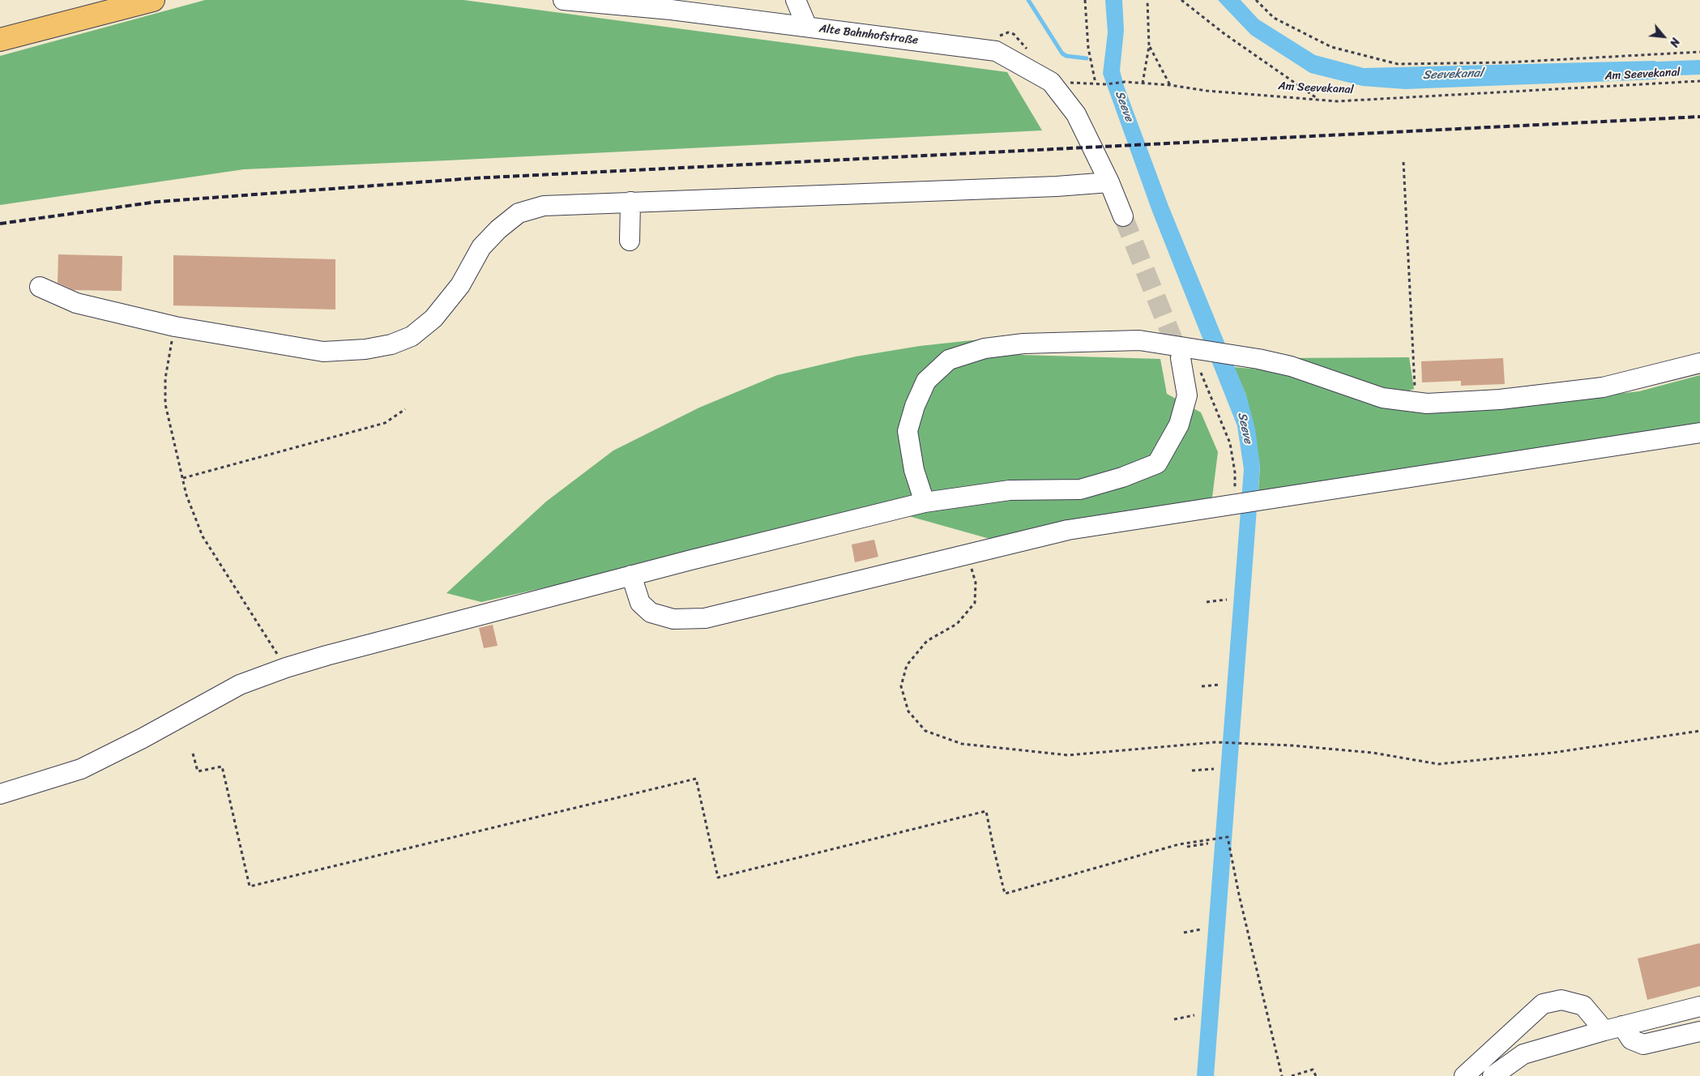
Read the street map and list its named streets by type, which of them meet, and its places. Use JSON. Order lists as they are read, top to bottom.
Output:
{
  "streets": {
    "street": ["Alte Bahnhofstraße"],
    "path": ["Am Seevekanal"]
  },
  "water": ["Seevekanal", "Seeve"],
  "north": "bottom right"
}
